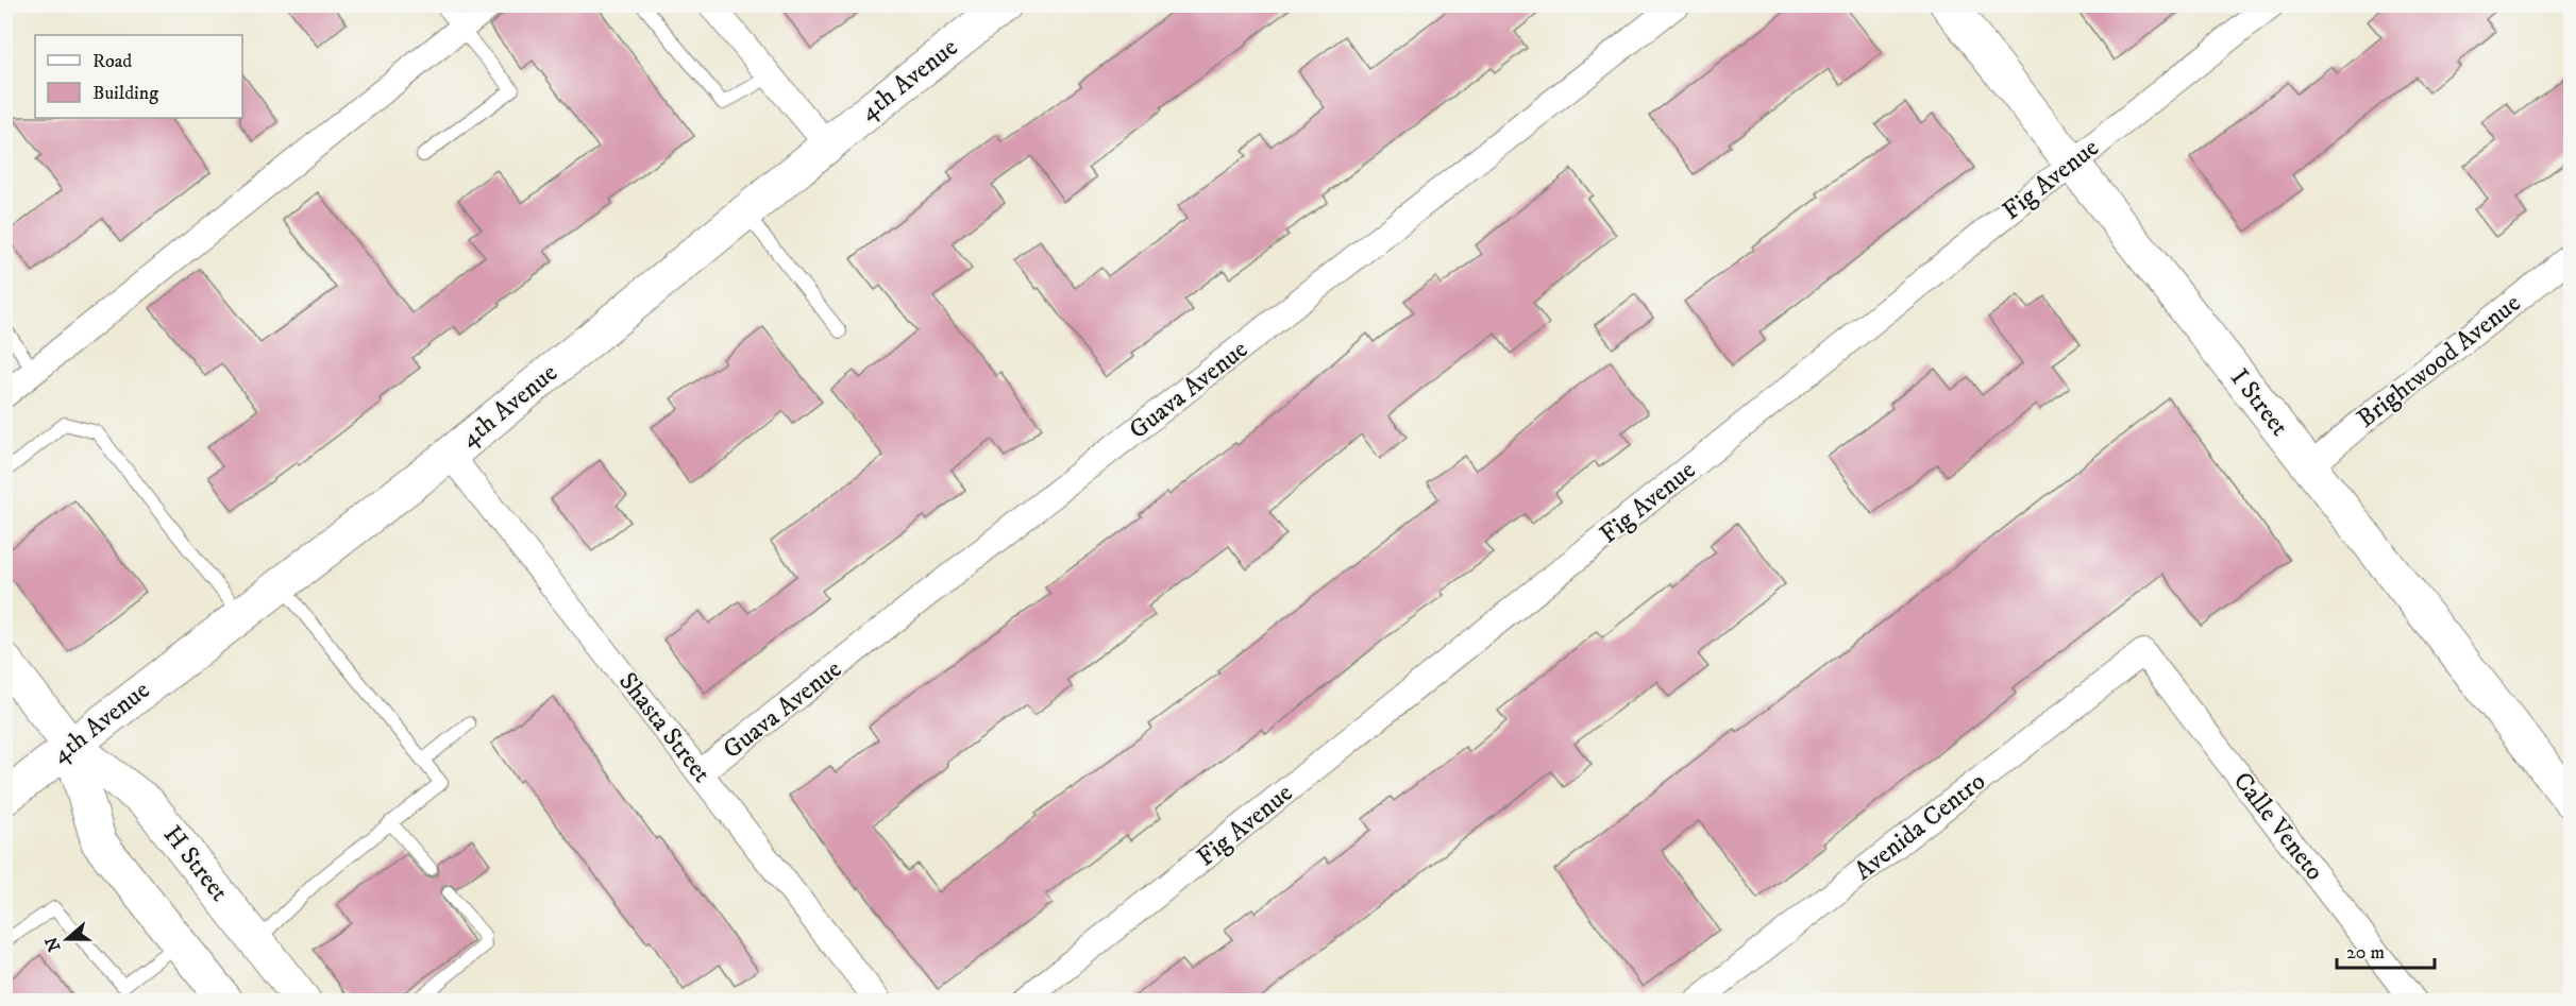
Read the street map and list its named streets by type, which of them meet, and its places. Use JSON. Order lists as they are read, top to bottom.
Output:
{
  "streets": {
    "main road": ["4th Avenue", "I Street", "H Street"],
    "street": [
      "Fig Avenue",
      "Brightwood Avenue",
      "Guava Avenue",
      "Shasta Street",
      "Avenida Centro",
      "Calle Veneto"
    ]
  },
  "crossings": [
    ["4th Avenue", "Shasta Street"],
    ["4th Avenue", "H Street"],
    ["Fig Avenue", "I Street"],
    ["Brightwood Avenue", "I Street"],
    ["Guava Avenue", "Shasta Street"],
    ["Avenida Centro", "Calle Veneto"]
  ],
  "legend": ["Road", "Building"],
  "scale_bar": "20 m",
  "north": "left"
}
